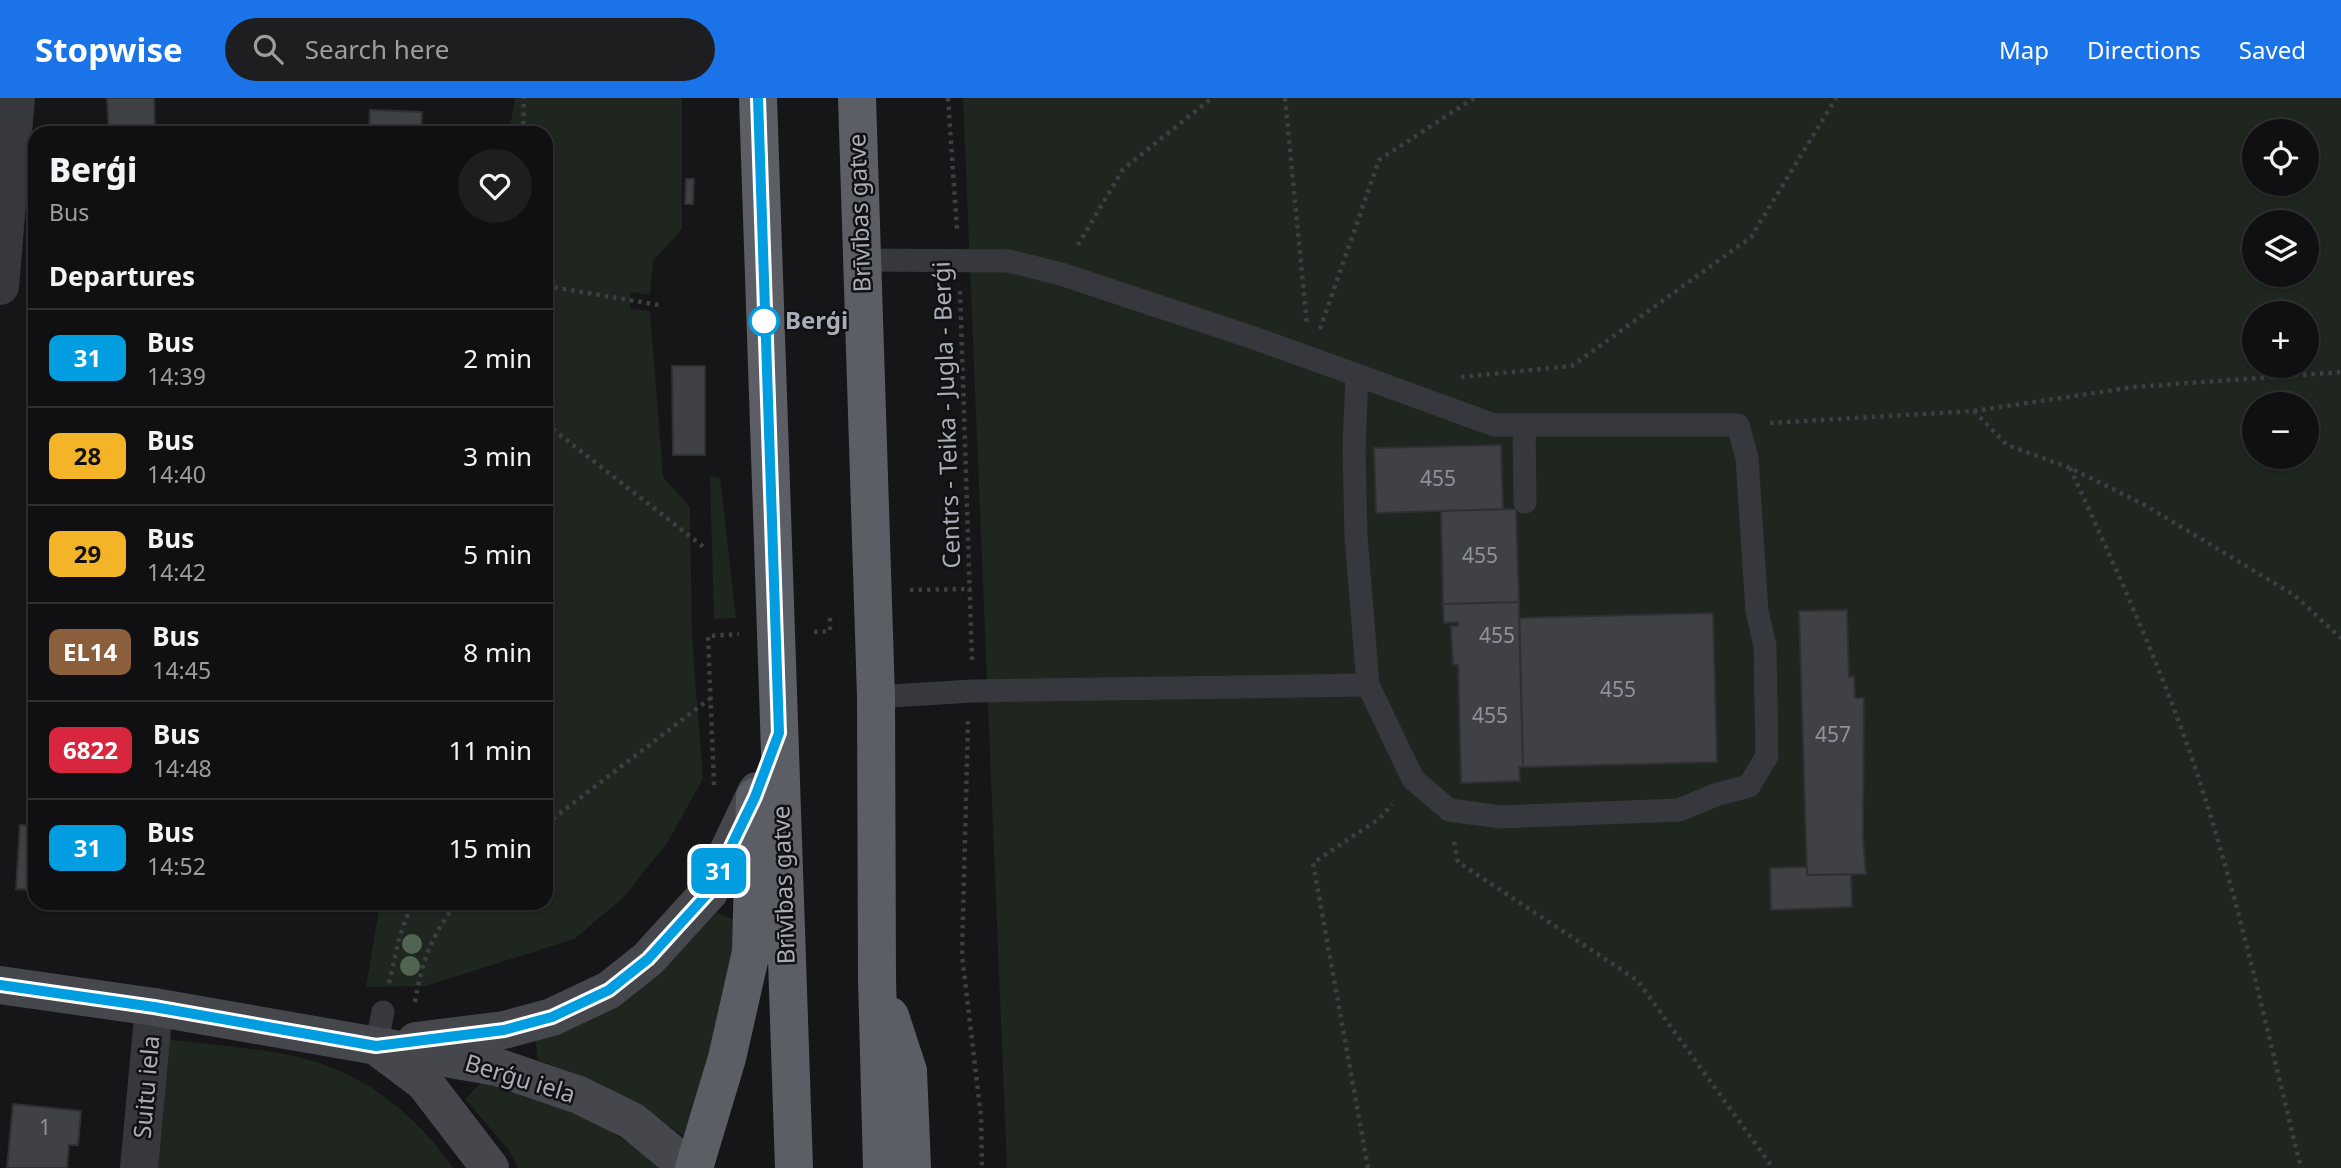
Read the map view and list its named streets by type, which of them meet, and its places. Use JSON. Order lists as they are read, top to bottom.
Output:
{
  "streets": {
    "highway": ["Brīvības gatve"],
    "main road": ["Berģu iela"],
    "street": ["Suitu iela"],
    "path": ["Centrs - Teika - Jugla - Berģi"]
  },
  "crossings": [
    ["Brīvības gatve", "Centrs - Teika - Jugla - Berģi"],
    ["Berģu iela", "Suitu iela"]
  ],
  "places": ["Berģi"],
  "lines": ["bus line 31"],
  "house_numbers": [
    "455",
    "455",
    "455",
    "455",
    "455",
    "457",
    "1"
  ],
  "page": {
    "header": "Stopwise",
    "search": "Search here",
    "nav": ["Map", "Directions", "Saved"],
    "on_map": "31",
    "map_buttons": ["+", "−"],
    "heading": [
      ["Berģi", "Bus"],
      "Departures"
    ],
    "list": [
      {
        "mark": "31",
        "name": "Bus",
        "note": "14:39",
        "value": "2 min"
      },
      {
        "mark": "28",
        "name": "Bus",
        "note": "14:40",
        "value": "3 min"
      },
      {
        "mark": "29",
        "name": "Bus",
        "note": "14:42",
        "value": "5 min"
      },
      {
        "mark": "EL14",
        "name": "Bus",
        "note": "14:45",
        "value": "8 min"
      },
      {
        "mark": "6822",
        "name": "Bus",
        "note": "14:48",
        "value": "11 min"
      },
      {
        "mark": "31",
        "name": "Bus",
        "note": "14:52",
        "value": "15 min"
      }
    ]
  }
}
